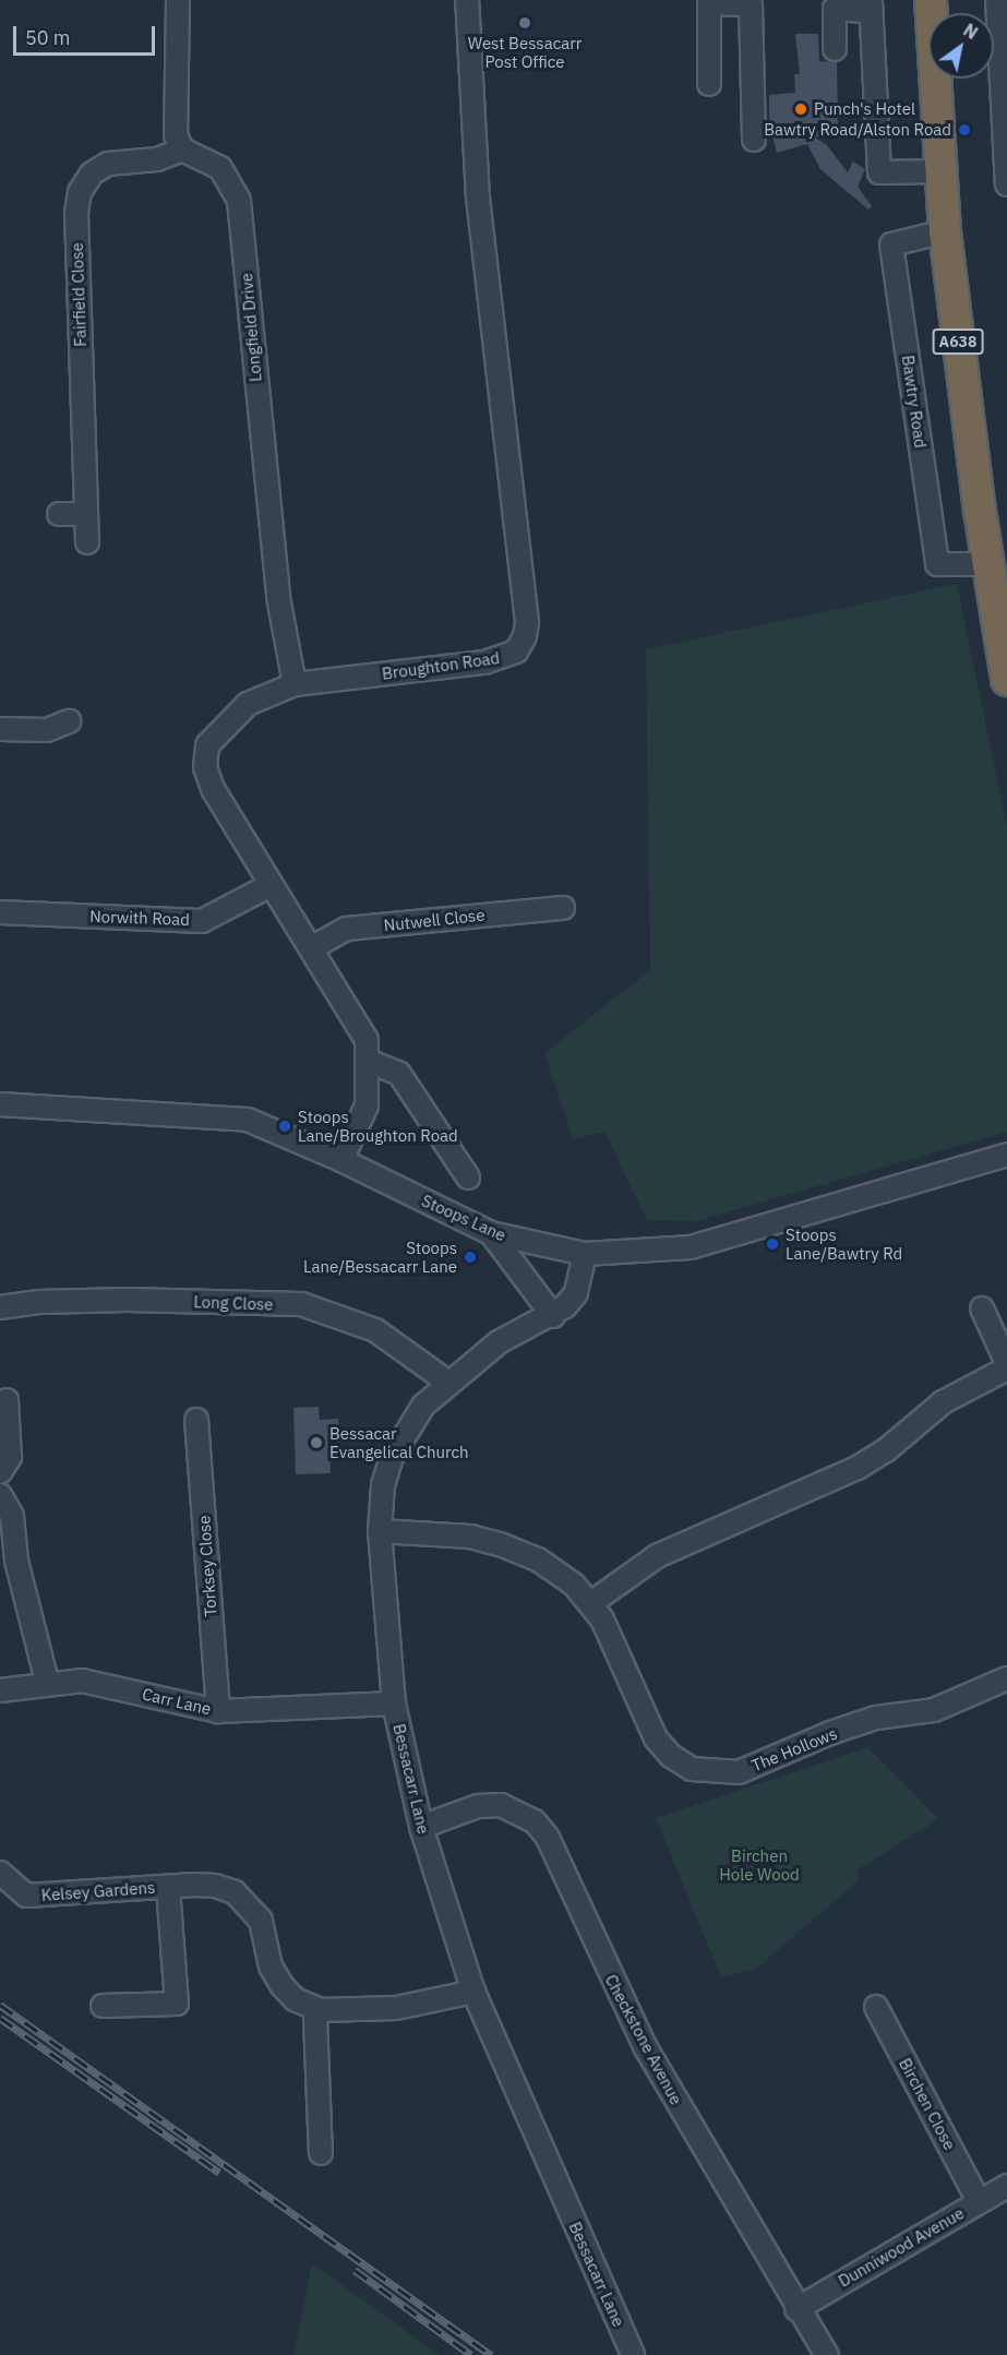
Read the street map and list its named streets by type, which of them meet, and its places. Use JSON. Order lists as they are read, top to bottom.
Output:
{
  "streets": {
    "highway": ["A638"],
    "street": [
      "Fairfield Close",
      "Longfield Drive",
      "Bawtry Road",
      "Broughton Road",
      "Norwith Road",
      "Nutwell Close",
      "Stoops Lane",
      "Long Close",
      "Torksey Close",
      "Carr Lane",
      "The Hollows",
      "Bessacarr Lane",
      "Kelsey Gardens",
      "Checkstone Avenue",
      "Birchen Close",
      "Dunniwood Avenue"
    ]
  },
  "crossings": [
    ["Fairfield Close", "Longfield Drive"],
    ["Longfield Drive", "Broughton Road"],
    ["A638", "Bawtry Road"],
    ["Broughton Road", "Norwith Road"],
    ["Broughton Road", "Nutwell Close"],
    ["Broughton Road", "Stoops Lane"],
    ["Stoops Lane", "Bessacarr Lane"],
    ["Long Close", "Bessacarr Lane"],
    ["Torksey Close", "Carr Lane"],
    ["Carr Lane", "Bessacarr Lane"],
    ["The Hollows", "Bessacarr Lane"],
    ["Bessacarr Lane", "Kelsey Gardens"],
    ["Bessacarr Lane", "Checkstone Avenue"],
    ["Checkstone Avenue", "Dunniwood Avenue"],
    ["Birchen Close", "Dunniwood Avenue"]
  ],
  "parks": ["Birchen Hole Wood"],
  "places": [
    "West Bessacarr Post Office",
    "Punch's Hotel",
    "Bawtry Road/Alston Road",
    "Stoops Lane/Broughton Road",
    "Stoops Lane/Bawtry Rd",
    "Stoops Lane/Bessacarr Lane",
    "Bessacar Evangelical Church"
  ],
  "scale_bar": "50 m",
  "north": "top right"
}
